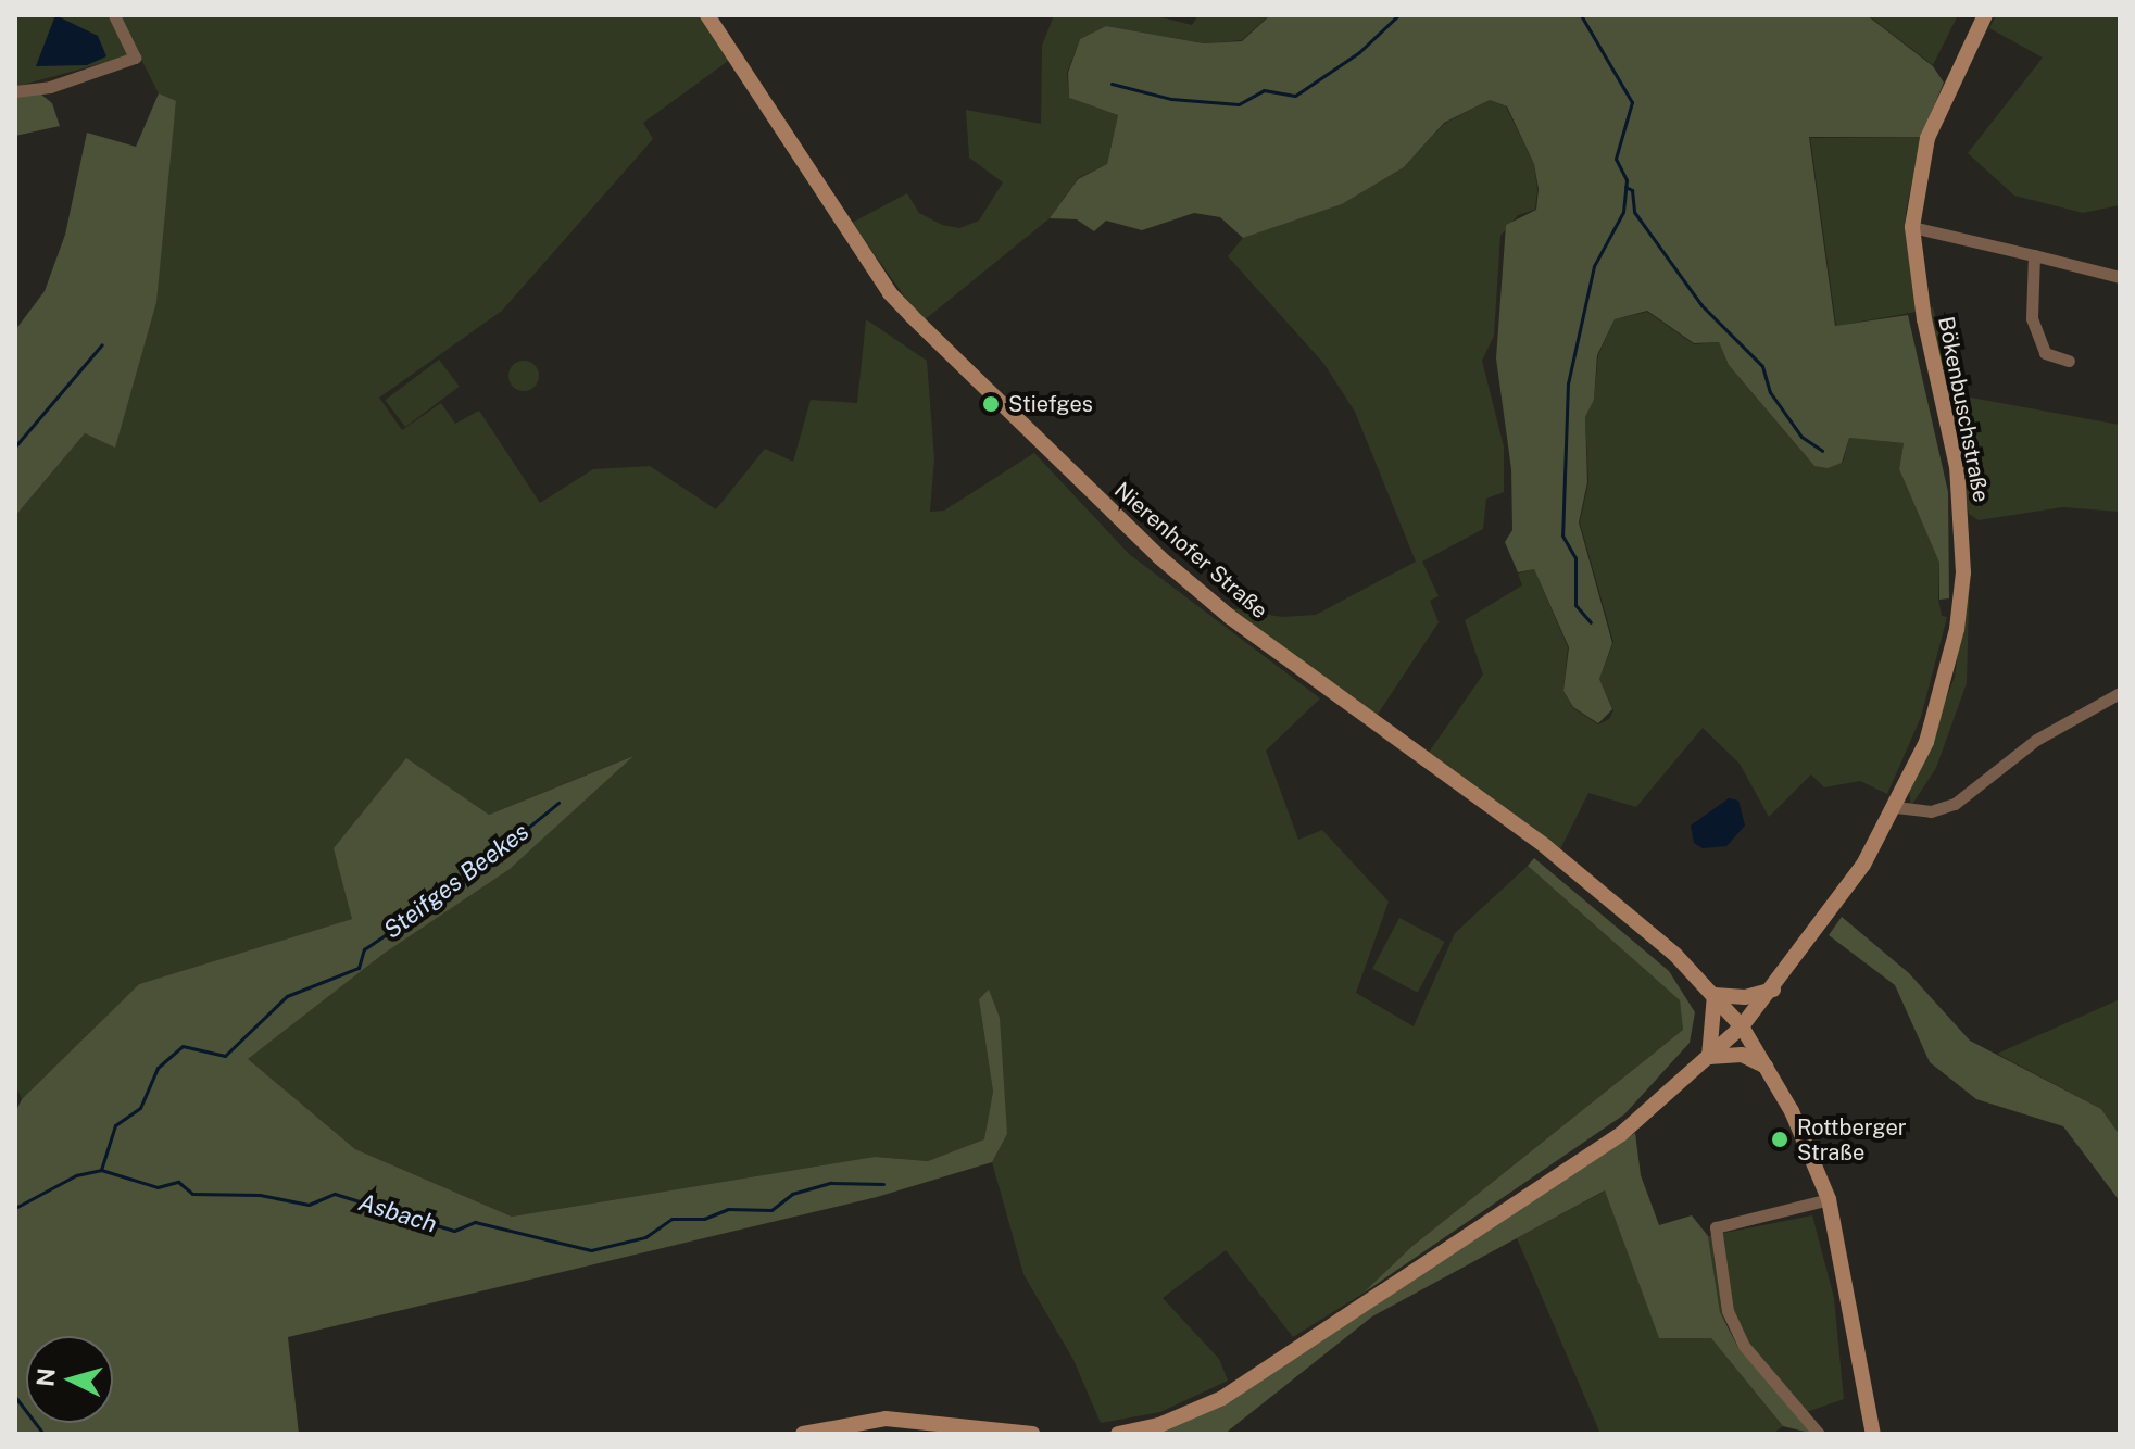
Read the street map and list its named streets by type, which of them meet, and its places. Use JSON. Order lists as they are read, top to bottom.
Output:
{
  "streets": {
    "main road": ["Bökenbuschstraße", "Nierenhofer Straße"]
  },
  "crossings": [
    ["Bökenbuschstraße", "Nierenhofer Straße"]
  ],
  "water": ["Steifges Beekes", "Asbach"],
  "places": ["Stiefges", "Rottberger Straße"],
  "north": "left"
}
